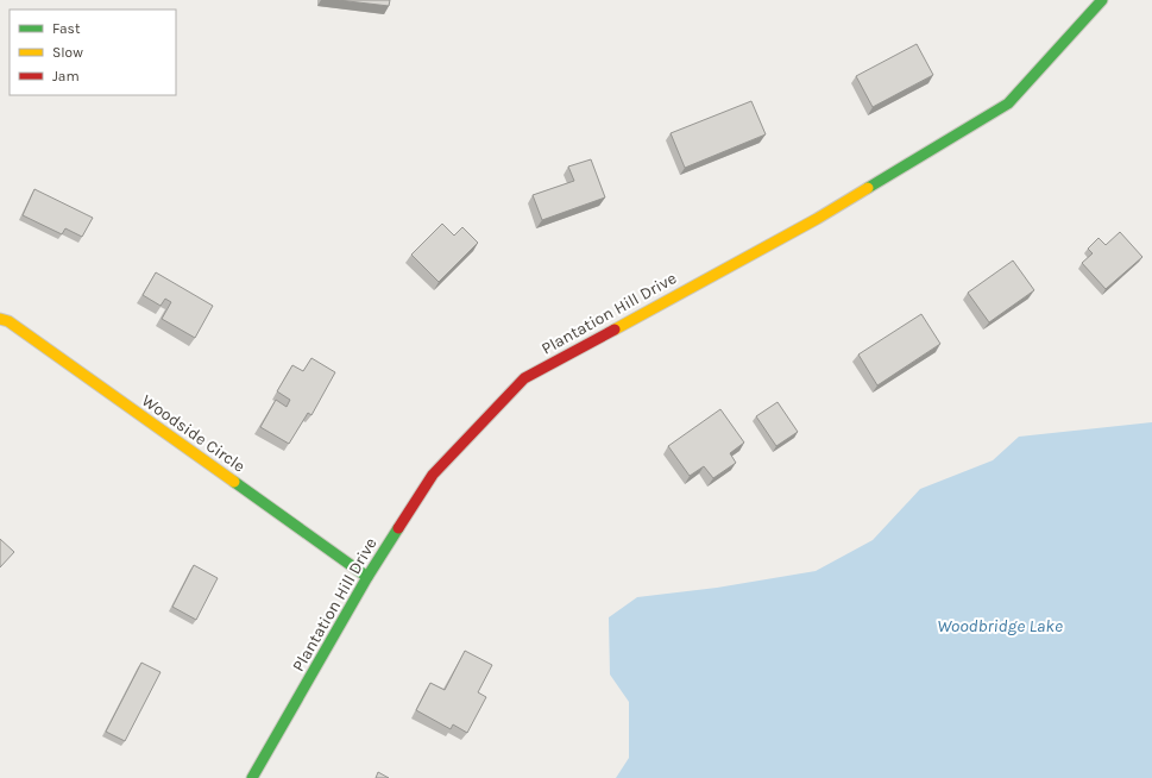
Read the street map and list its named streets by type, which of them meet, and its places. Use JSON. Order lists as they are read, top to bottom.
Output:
{
  "streets": {
    "street": ["Plantation Hill Drive", "Woodside Circle"]
  },
  "crossings": [
    ["Plantation Hill Drive", "Woodside Circle"]
  ],
  "water": ["Woodbridge Lake"],
  "legend": ["Fast", "Slow", "Jam"]
}
